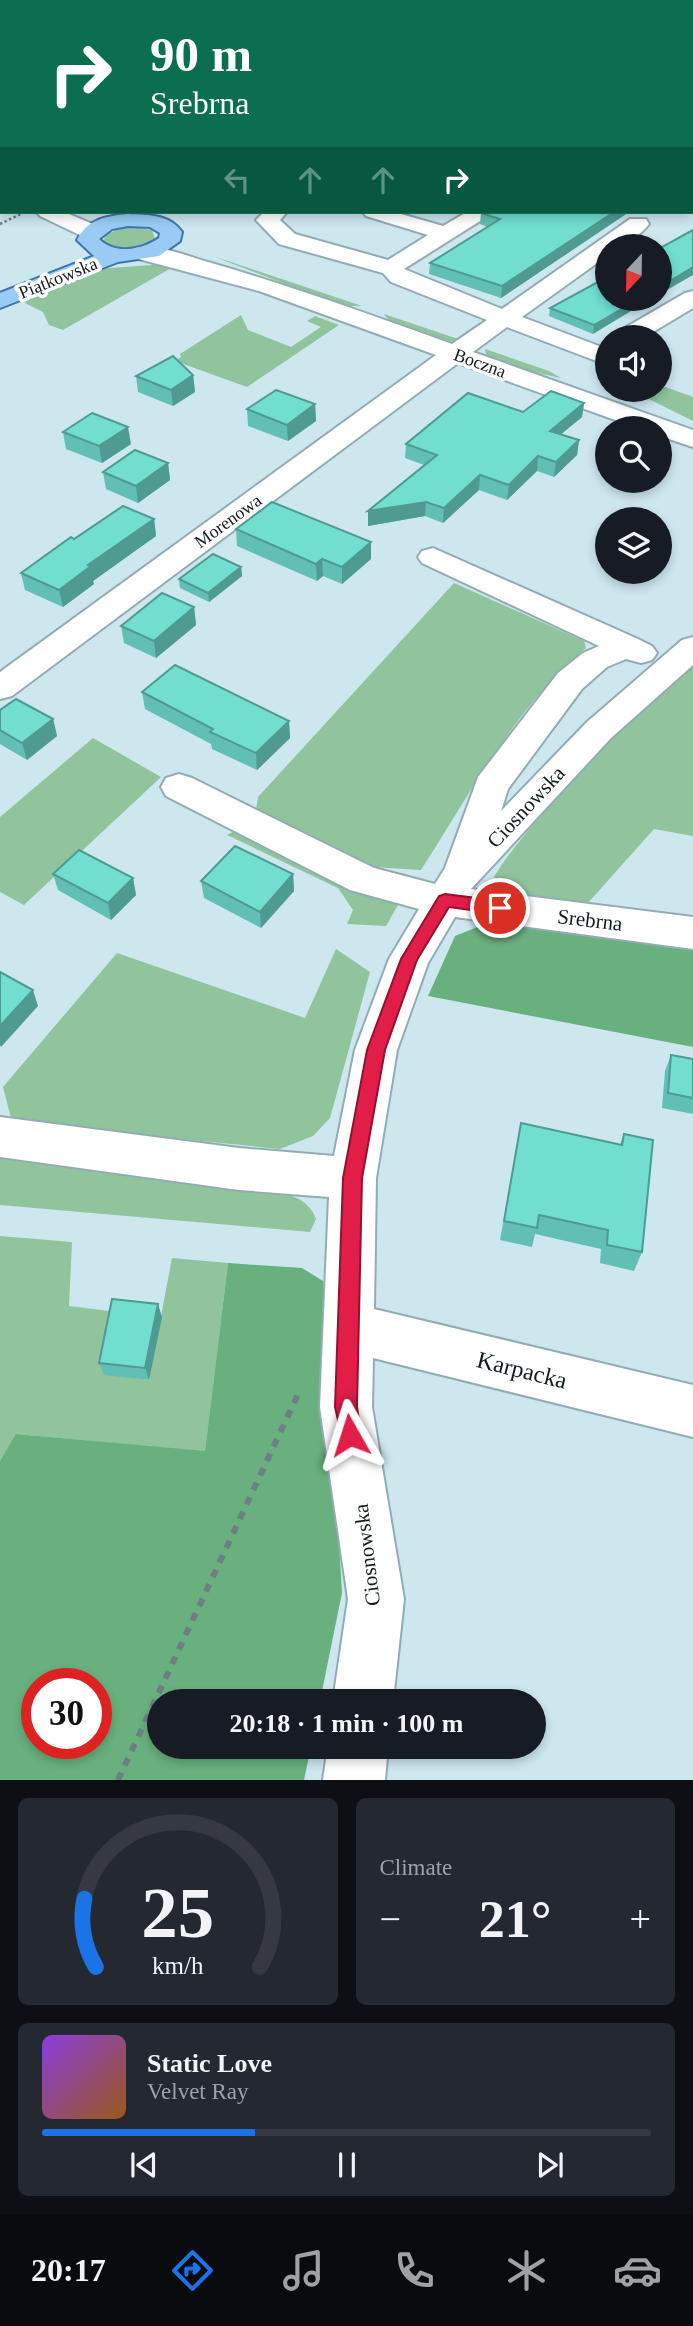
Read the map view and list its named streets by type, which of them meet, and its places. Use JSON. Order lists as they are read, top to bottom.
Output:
{
  "streets": {
    "main road": ["Piątkowska"],
    "street": [
      "Boczna",
      "Morenowa",
      "Ciosnowska",
      "Srebrna",
      "Karpacka"
    ]
  },
  "crossings": [
    ["Boczna", "Morenowa"],
    ["Ciosnowska", "Srebrna"],
    ["Ciosnowska", "Karpacka"]
  ],
  "north": "bottom",
  "page": {
    "turn": ["90 m", "Srebrna"],
    "limit": "30",
    "trip": "20:18 · 1 min · 100 m",
    "tile": "Climate",
    "heat": ["−", "21°", "+"],
    "song": ["Static Love", "Velvet Ray"],
    "tabs": "20:17",
    "gauge": ["25", "km/h"]
  }
}
